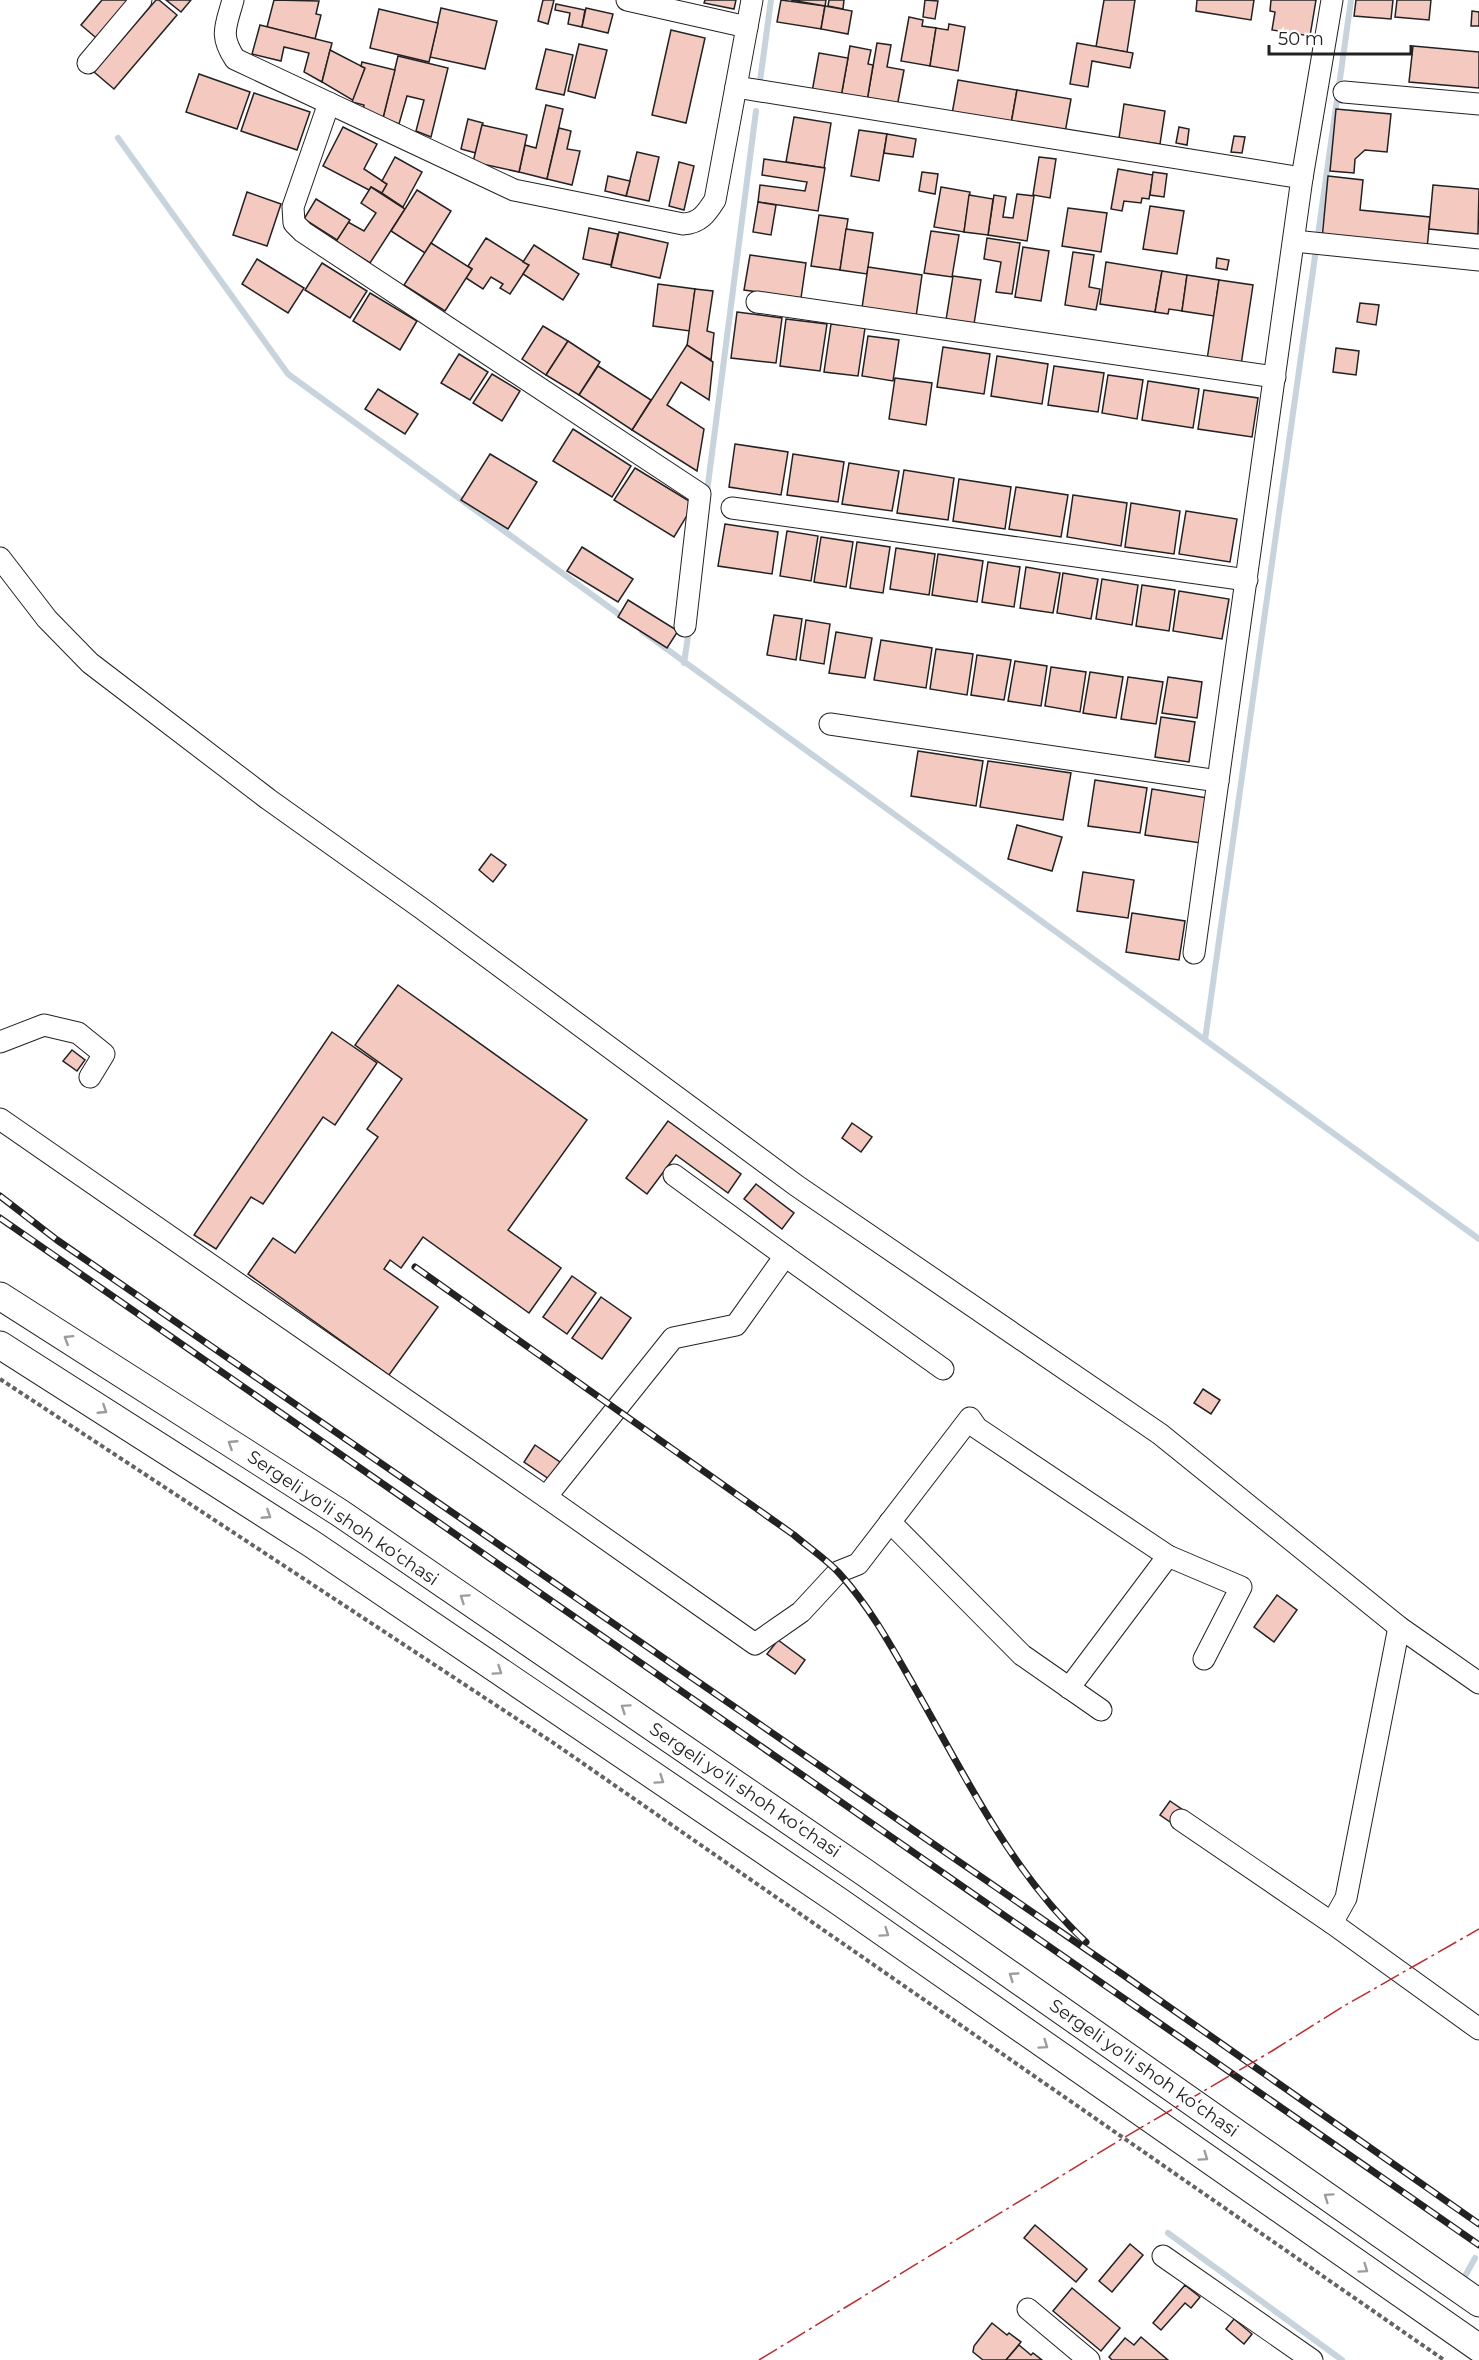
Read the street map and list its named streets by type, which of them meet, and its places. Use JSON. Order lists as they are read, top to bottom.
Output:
{
  "streets": {
    "main road": ["Sergeli yo‘li shoh ko‘chasi"]
  },
  "scale_bar": "50 m"
}
